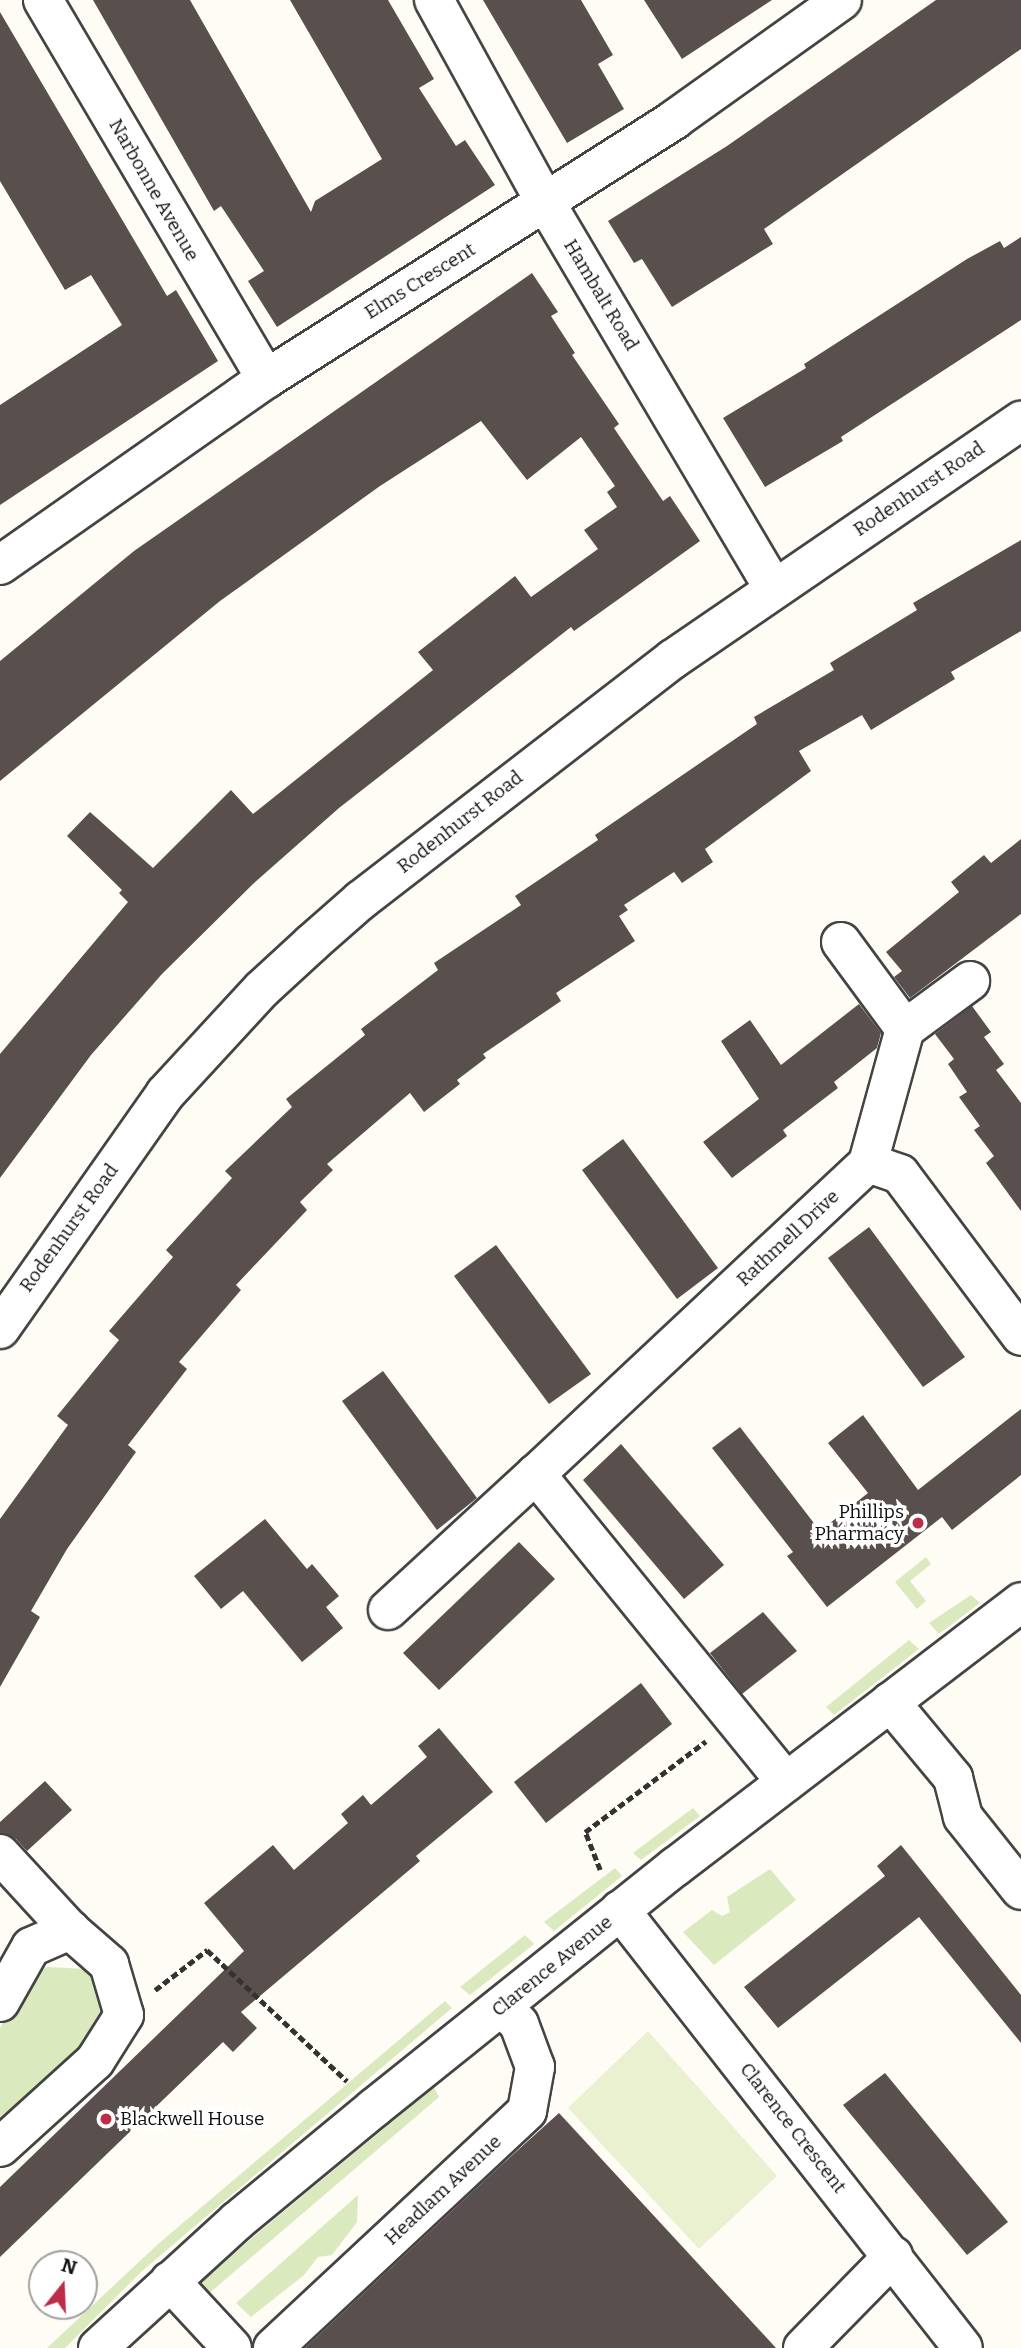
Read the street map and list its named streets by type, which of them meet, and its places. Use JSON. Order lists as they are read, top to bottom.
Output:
{
  "streets": {
    "street": [
      "Narbonne Avenue",
      "Elms Crescent",
      "Hambalt Road",
      "Rodenhurst Road",
      "Rathmell Drive",
      "Clarence Avenue",
      "Clarence Crescent",
      "Headlam Avenue"
    ]
  },
  "crossings": [
    ["Narbonne Avenue", "Elms Crescent"],
    ["Elms Crescent", "Hambalt Road"],
    ["Hambalt Road", "Rodenhurst Road"],
    ["Clarence Avenue", "Clarence Crescent"],
    ["Clarence Avenue", "Headlam Avenue"]
  ],
  "places": ["Phillips Pharmacy", "Blackwell House"],
  "north": "top"
}
